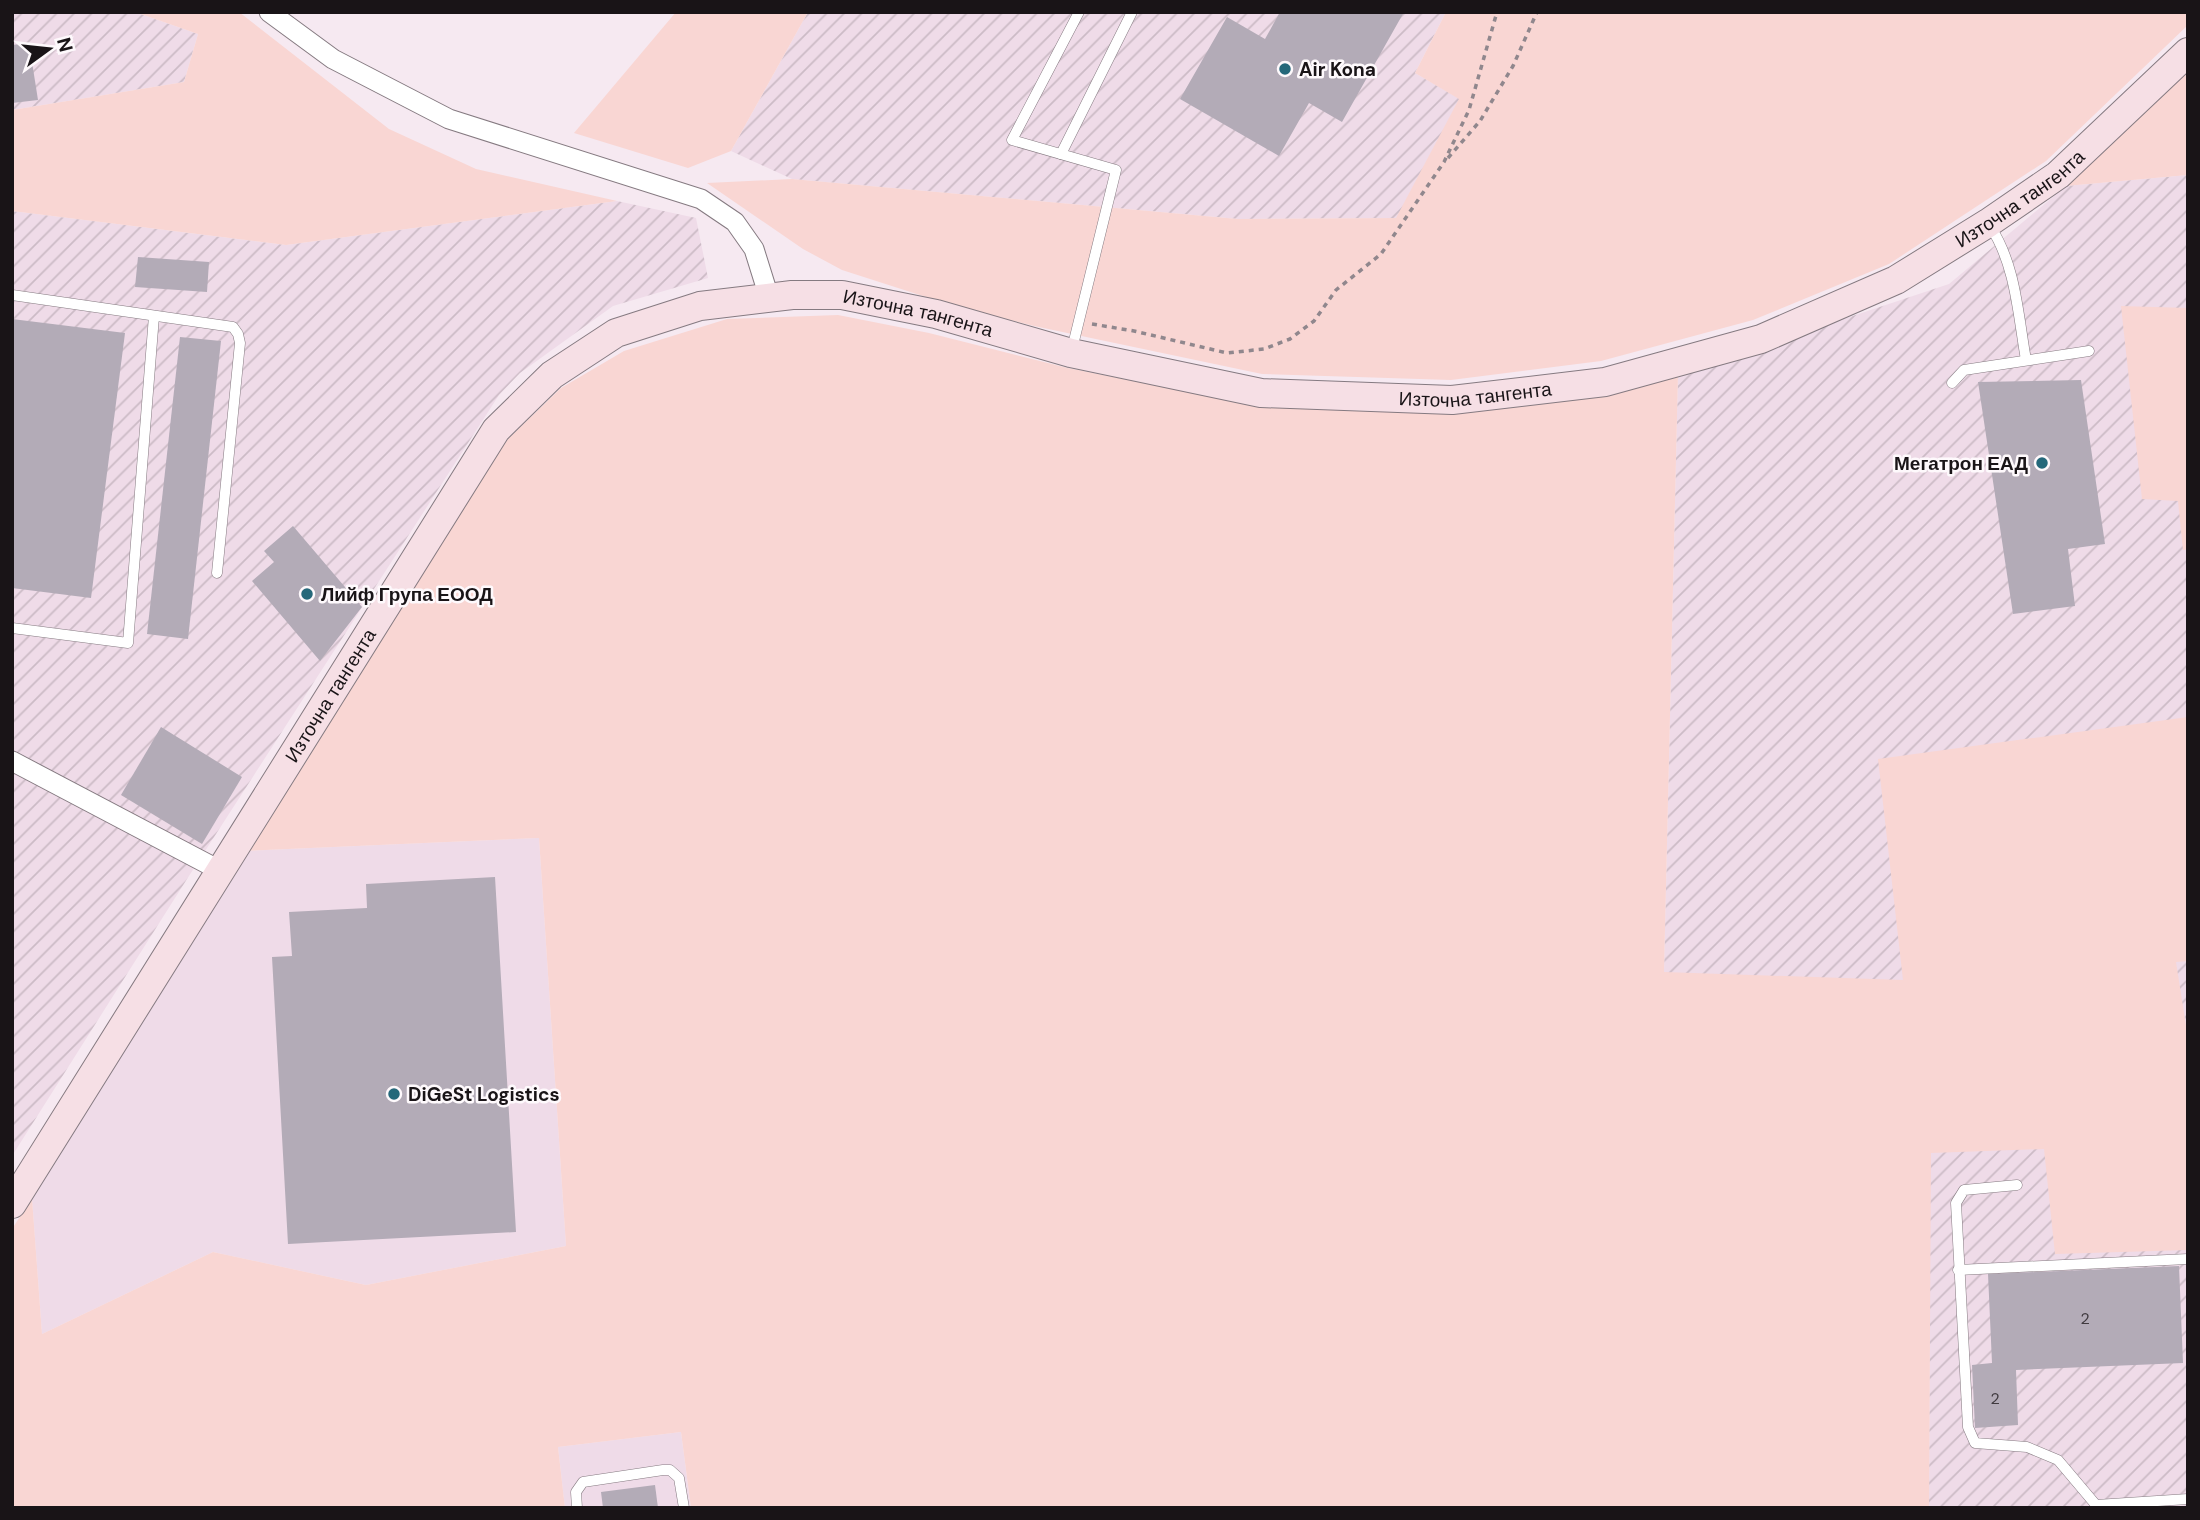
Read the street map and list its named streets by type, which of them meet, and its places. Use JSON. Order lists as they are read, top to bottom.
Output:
{
  "streets": {
    "street": ["Източна тангента"]
  },
  "places": [
    "Air Kona",
    "Мегатрон ЕАД",
    "Лийф Група ЕООД",
    "DiGeSt Logistics"
  ],
  "house_numbers": ["2", "2"],
  "north": "right"
}
